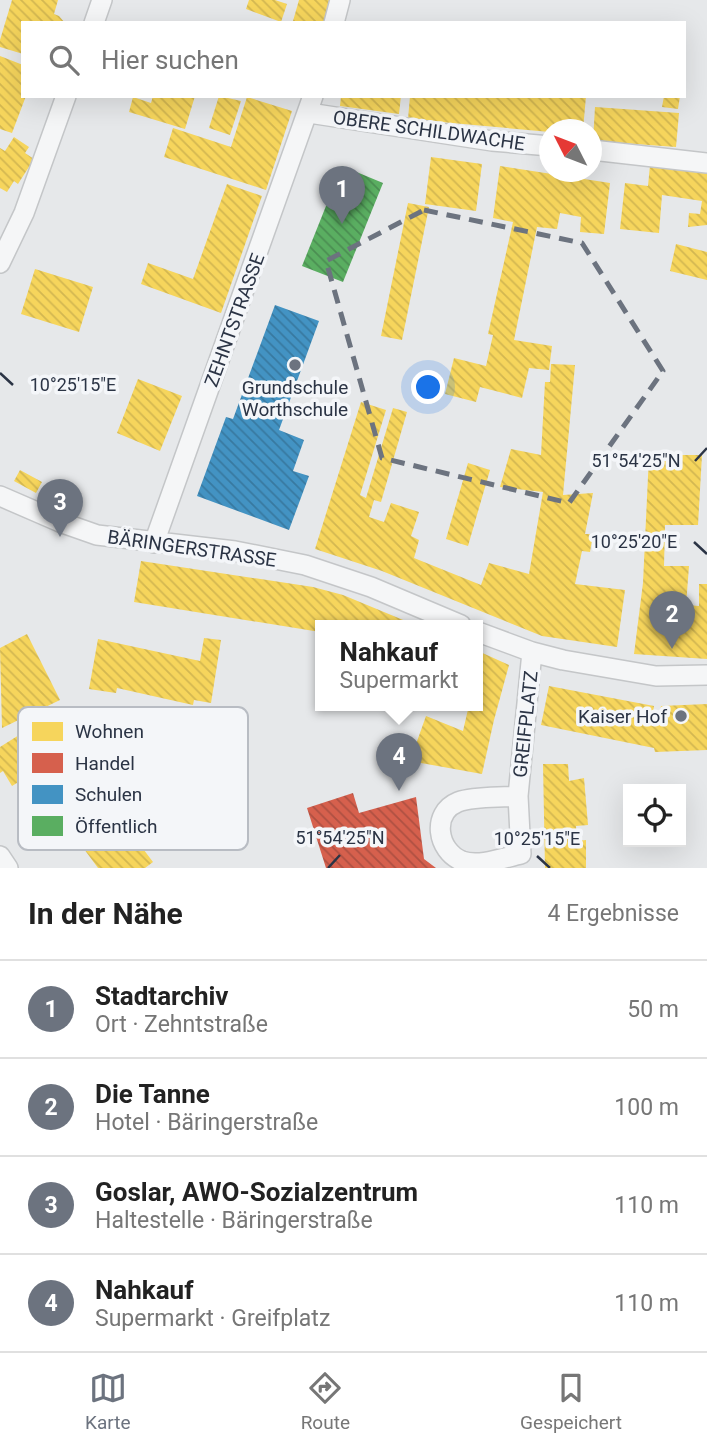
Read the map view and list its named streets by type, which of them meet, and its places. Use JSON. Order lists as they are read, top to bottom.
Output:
{
  "streets": {
    "street": [
      "OBERE SCHILDWACHE",
      "ZEHNTSTRASSE",
      "BÄRINGERSTRASSE",
      "GREIFPLATZ"
    ]
  },
  "crossings": [
    ["OBERE SCHILDWACHE", "ZEHNTSTRASSE"],
    ["ZEHNTSTRASSE", "BÄRINGERSTRASSE"]
  ],
  "places": ["Grundschule Worthschule", "Kaiser Hof"],
  "legend": [
    "Wohnen",
    "Handel",
    "Schulen",
    "Öffentlich"
  ],
  "north": "top left",
  "page": {
    "search": "Hier suchen",
    "pins": [
      "1",
      "3",
      "2",
      "4"
    ],
    "popup": ["Nahkauf", "Supermarkt"],
    "heading": ["In der Nähe", "4 Ergebnisse"],
    "list": [
      {
        "mark": "1",
        "name": "Stadtarchiv",
        "note": "Ort · Zehntstraße",
        "value": "50 m"
      },
      {
        "mark": "2",
        "name": "Die Tanne",
        "note": "Hotel · Bäringerstraße",
        "value": "100 m"
      },
      {
        "mark": "3",
        "name": "Goslar, AWO-Sozialzentrum",
        "note": "Haltestelle · Bäringerstraße",
        "value": "110 m"
      },
      {
        "mark": "4",
        "name": "Nahkauf",
        "note": "Supermarkt · Greifplatz",
        "value": "110 m"
      }
    ],
    "nav": ["Karte", "Route", "Gespeichert"]
  },
  "coordinates": ["10°25'15\"E", "51°54'25\"N", "10°25'20\"E"]
}
